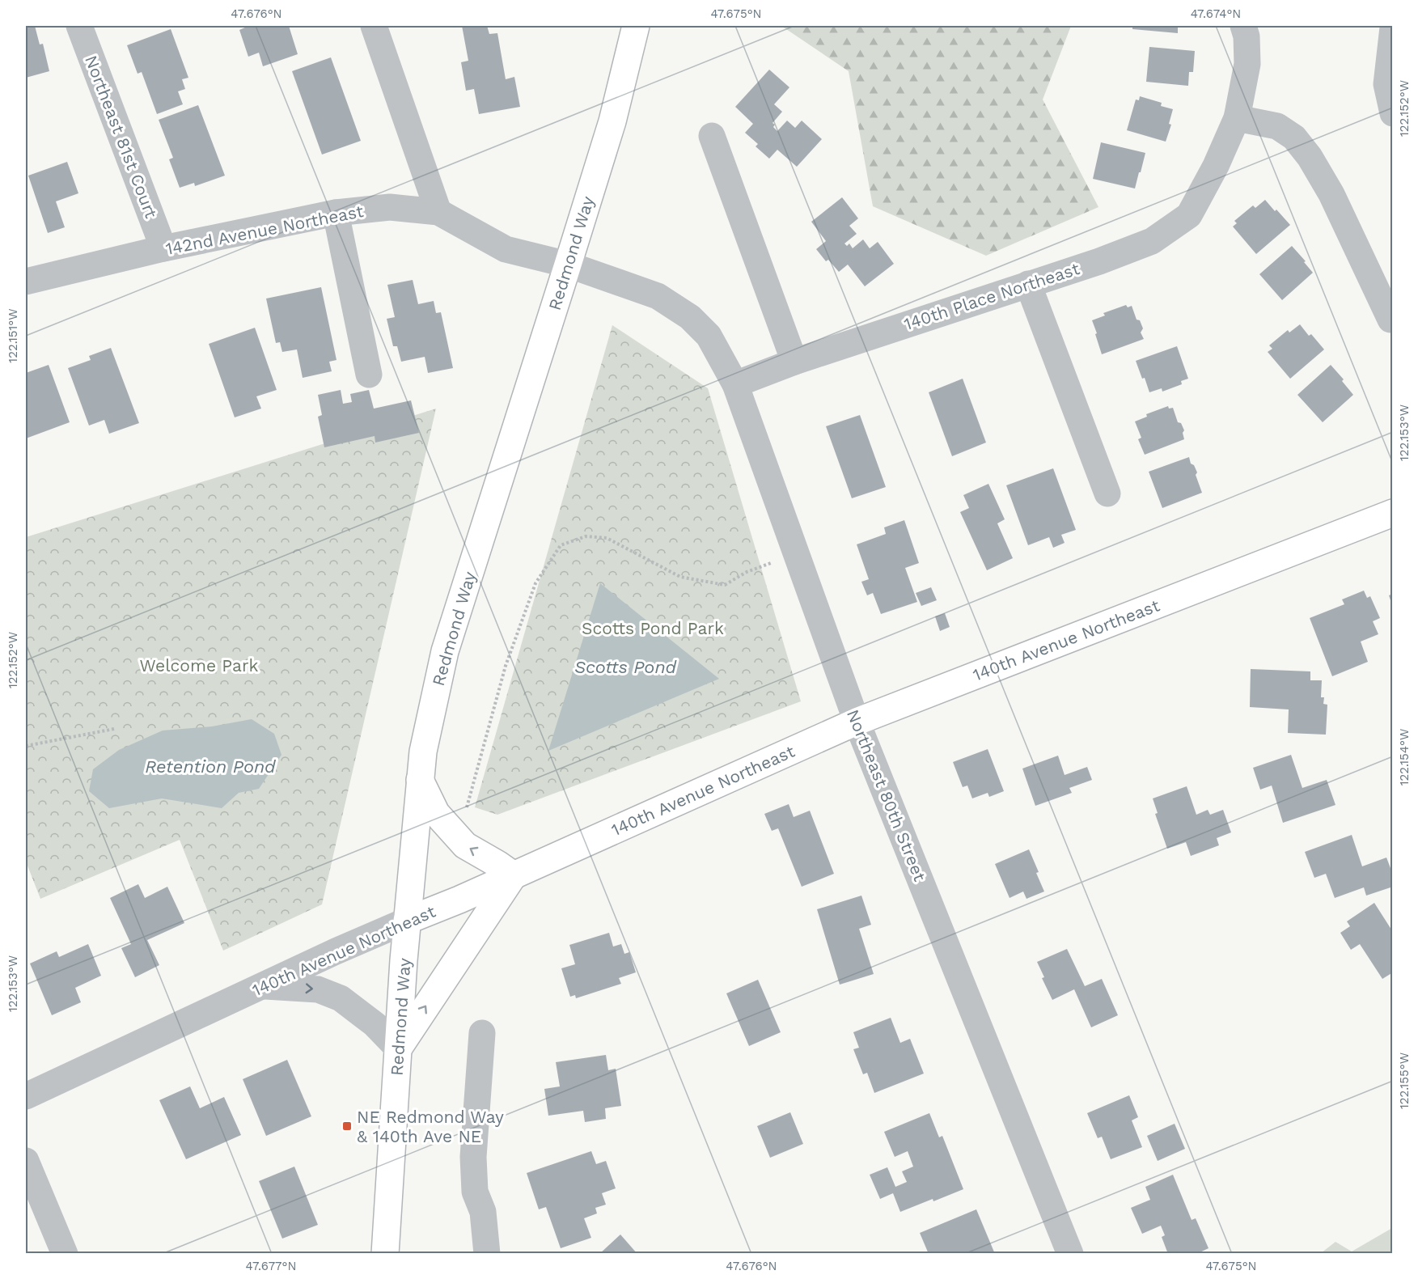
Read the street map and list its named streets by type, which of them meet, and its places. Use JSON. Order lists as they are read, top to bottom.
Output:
{
  "streets": {
    "main road": ["Redmond Way", "140th Avenue Northeast"],
    "street": [
      "Northeast 81st Court",
      "142nd Avenue Northeast",
      "140th Place Northeast",
      "Northeast 80th Street"
    ]
  },
  "crossings": [
    ["Northeast 81st Court", "142nd Avenue Northeast"],
    ["142nd Avenue Northeast", "Redmond Way"],
    ["142nd Avenue Northeast", "Northeast 80th Street"],
    ["Redmond Way", "140th Avenue Northeast"],
    ["140th Place Northeast", "Northeast 80th Street"],
    ["140th Avenue Northeast", "Northeast 80th Street"]
  ],
  "water": ["Scotts Pond", "Retention Pond"],
  "parks": ["Scotts Pond Park", "Welcome Park"],
  "places": {
    "transit": ["NE Redmond Way & 140th Ave NE"]
  },
  "coordinates": [
    "47.676°N",
    "47.675°N",
    "47.674°N",
    "122.152°W",
    "122.151°W",
    "122.153°W",
    "122.154°W",
    "122.155°W",
    "47.677°N"
  ]
}
